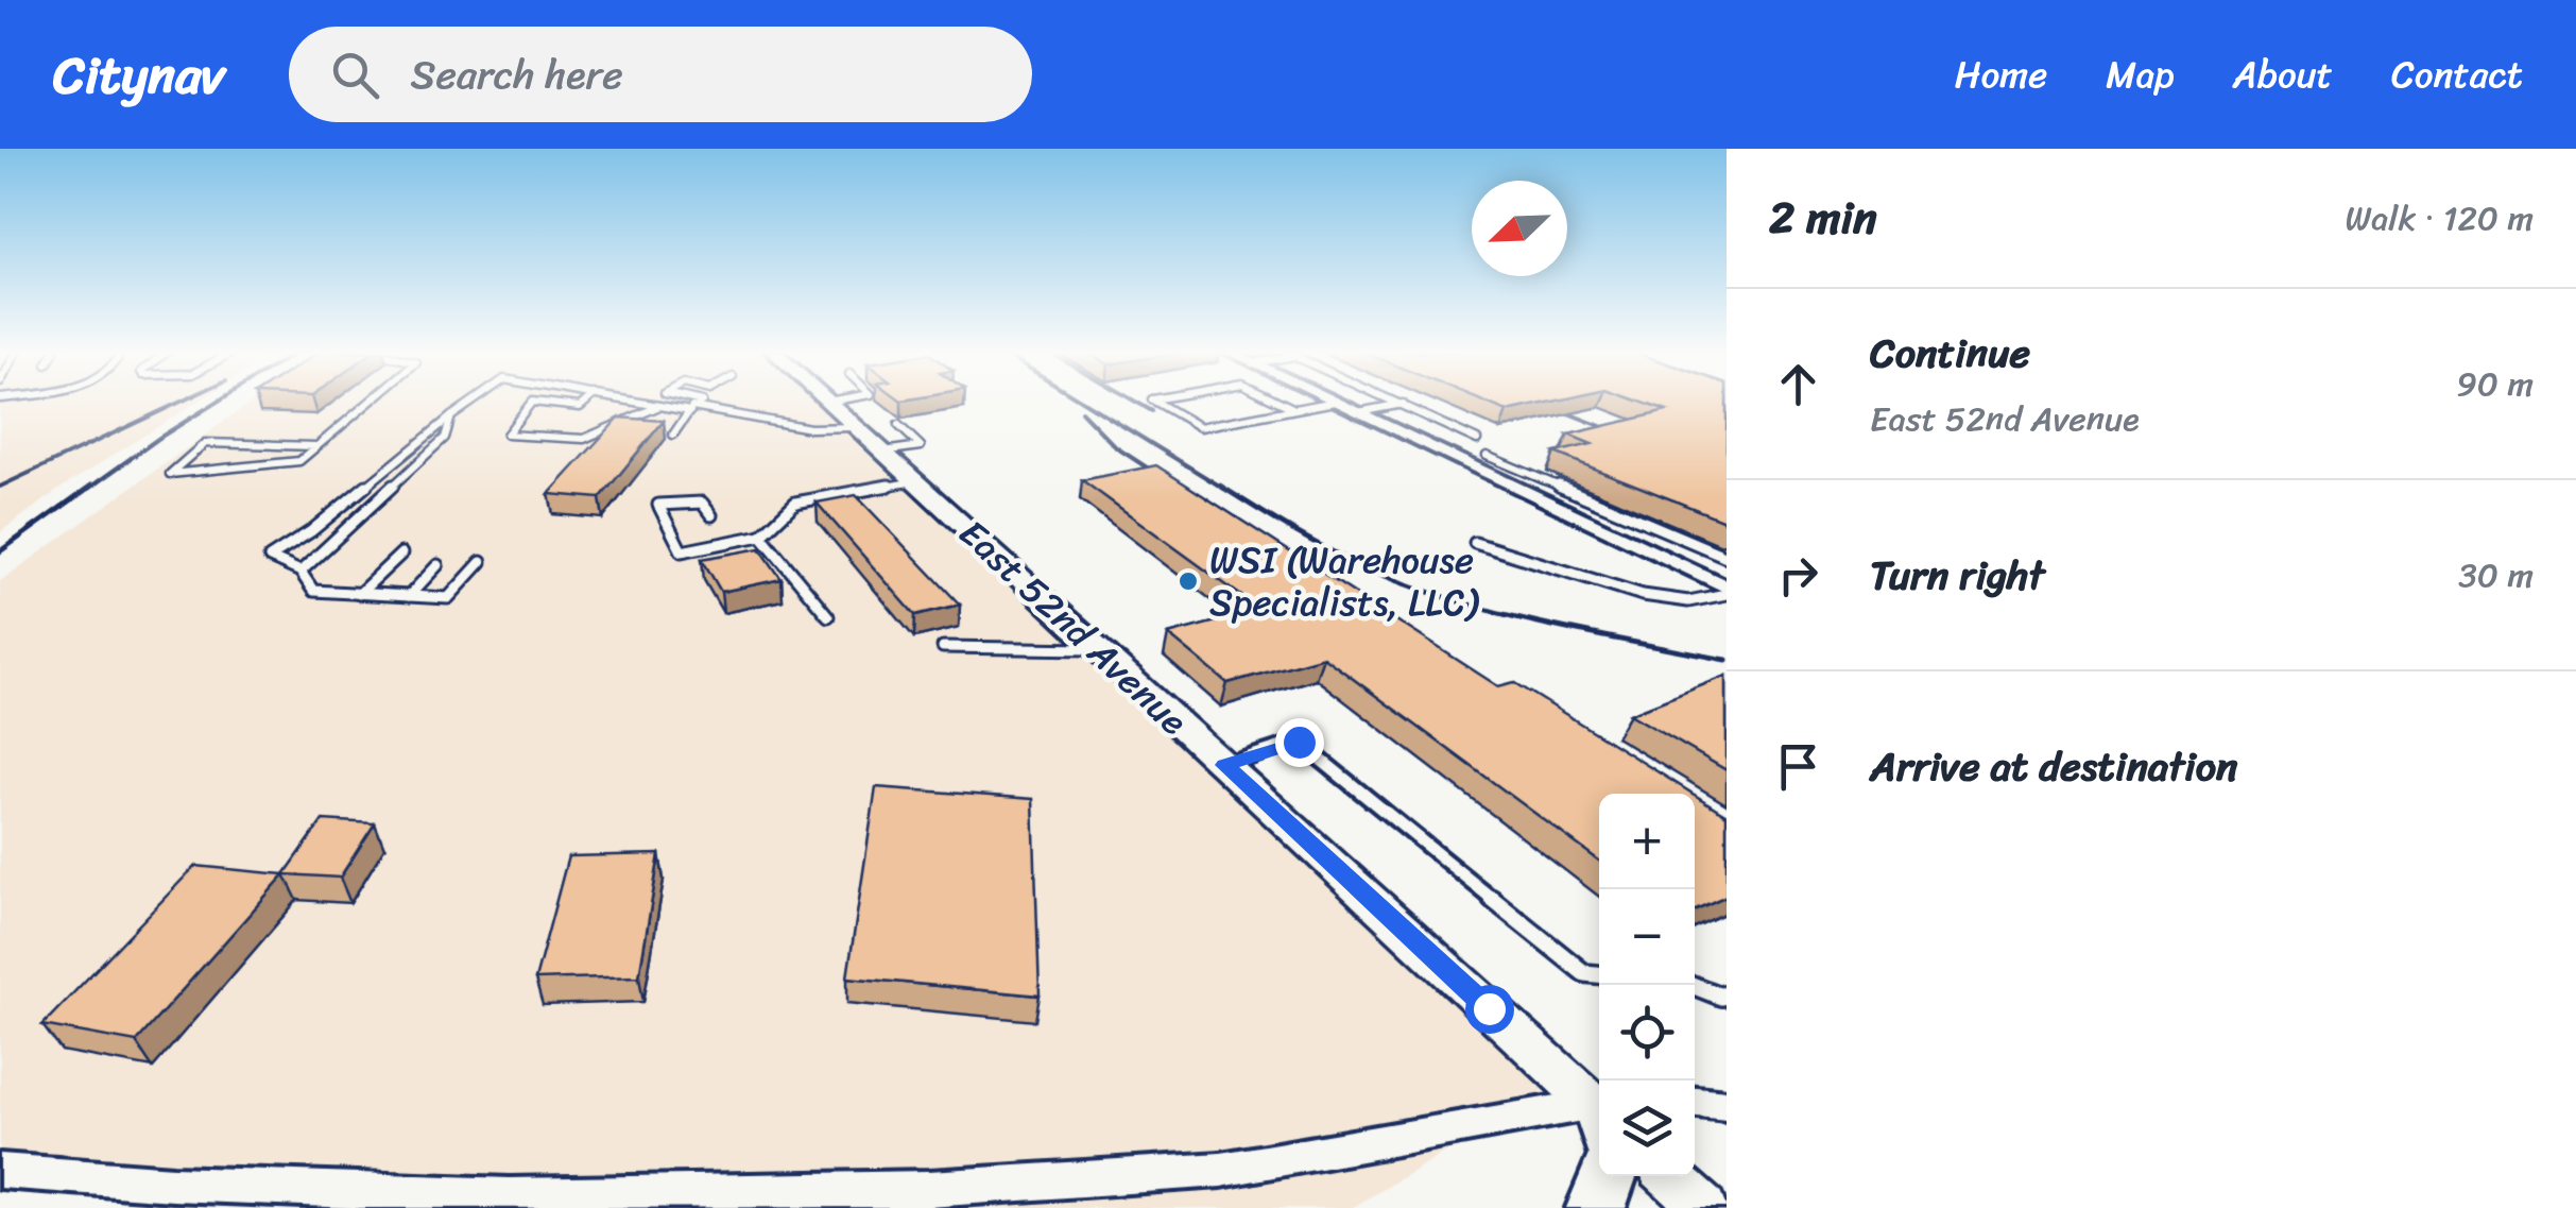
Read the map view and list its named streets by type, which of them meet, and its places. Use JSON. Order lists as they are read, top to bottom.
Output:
{
  "streets": {
    "street": ["East 52nd Avenue"]
  },
  "places": ["WSI (Warehouse Specialists, LLC)"],
  "north": "bottom left",
  "page": {
    "header": "Citynav",
    "search": "Search here",
    "nav": [
      "Home",
      "Map",
      "About",
      "Contact"
    ],
    "heading": ["2 min", "Walk · 120 m"],
    "list": [
      ["Continue", "East 52nd Avenue", "90 m"],
      ["Turn right", "30 m"],
      "Arrive at destination"
    ],
    "map_buttons": ["+", "−"]
  }
}
